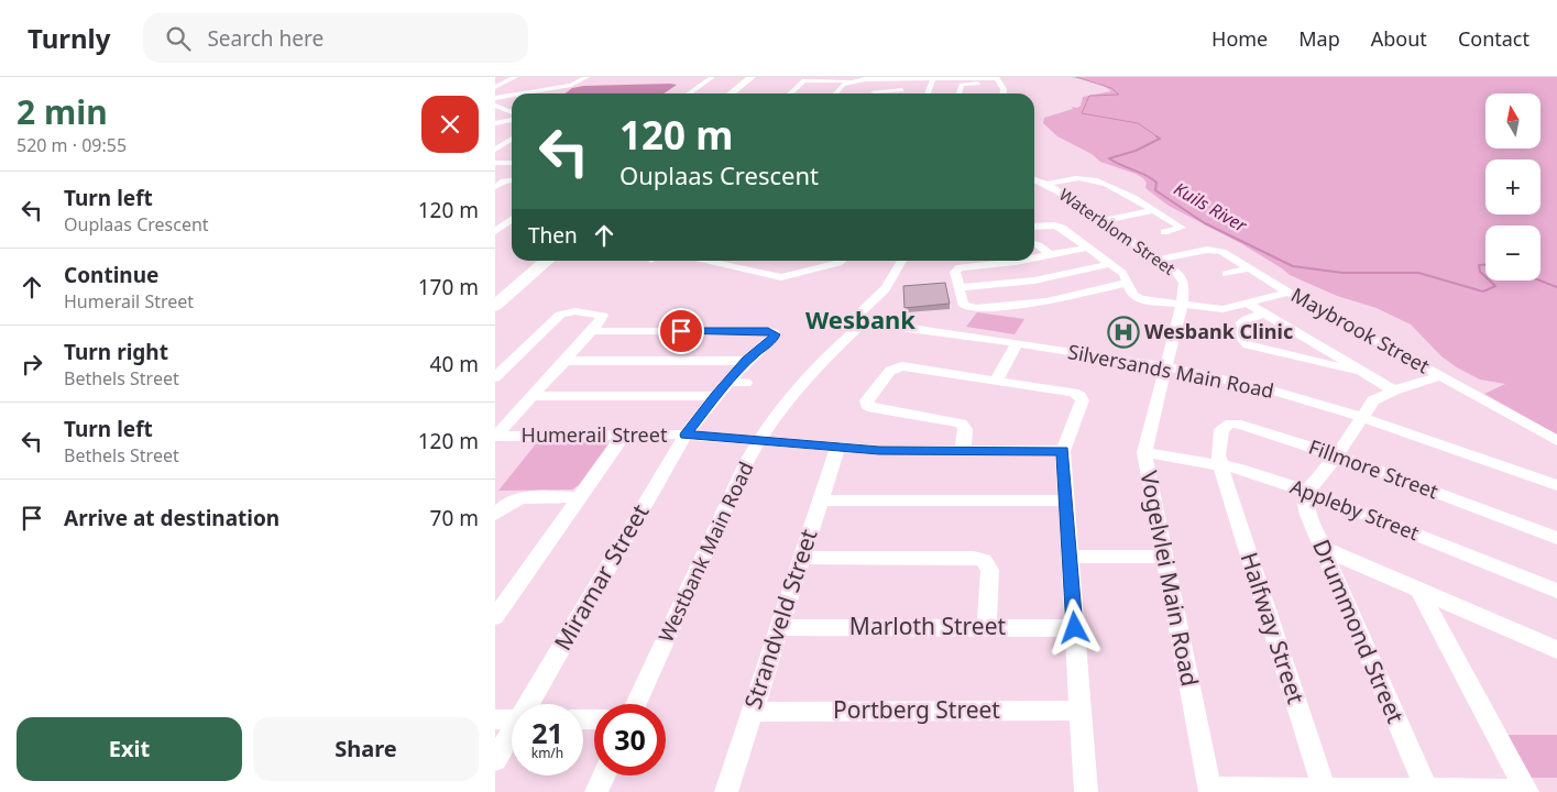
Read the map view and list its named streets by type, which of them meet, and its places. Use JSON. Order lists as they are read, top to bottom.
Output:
{
  "streets": {
    "street": [
      "Waterblom Street",
      "Maybrook Street",
      "Silversands Main Road",
      "Humerail Street",
      "Fillmore Street",
      "Appleby Street",
      "Westbank Main Road",
      "Miramar Street",
      "Vogelvlei Main Road",
      "Strandveld Street",
      "Marloth Street",
      "Halfway Street",
      "Drummond Street",
      "Portberg Street"
    ]
  },
  "crossings": [
    ["Waterblom Street", "Maybrook Street"],
    ["Waterblom Street", "Silversands Main Road"],
    ["Waterblom Street", "Vogelvlei Main Road"],
    ["Silversands Main Road", "Westbank Main Road"],
    ["Silversands Main Road", "Vogelvlei Main Road"],
    ["Humerail Street", "Westbank Main Road"],
    ["Humerail Street", "Miramar Street"],
    ["Humerail Street", "Strandveld Street"],
    ["Fillmore Street", "Appleby Street"],
    ["Fillmore Street", "Halfway Street"],
    ["Appleby Street", "Vogelvlei Main Road"],
    ["Appleby Street", "Halfway Street"],
    ["Appleby Street", "Drummond Street"],
    ["Strandveld Street", "Marloth Street"],
    ["Strandveld Street", "Portberg Street"]
  ],
  "districts": ["Wesbank"],
  "water": ["Kuils River"],
  "places": {
    "hospital": ["Wesbank Clinic"]
  },
  "north": "top",
  "page": {
    "header": "Turnly",
    "search": "Search here",
    "nav": [
      "Home",
      "Map",
      "About",
      "Contact"
    ],
    "heading": ["2 min", "520 m · 09:55"],
    "map_buttons": ["+", "−"],
    "turn": ["120 m", "Ouplaas Crescent"],
    "list": [
      {
        "name": "Turn left",
        "note": "Ouplaas Crescent",
        "value": "120 m"
      },
      {
        "name": "Continue",
        "note": "Humerail Street",
        "value": "170 m"
      },
      {
        "name": "Turn right",
        "note": "Bethels Street",
        "value": "40 m"
      },
      {
        "name": "Turn left",
        "note": "Bethels Street",
        "value": "120 m"
      },
      {
        "name": "Arrive at destination",
        "value": "70 m"
      }
    ],
    "then": "Then",
    "speed": "21 km/h",
    "limit": "30",
    "buttons": ["Exit", "Share"]
  }
}
